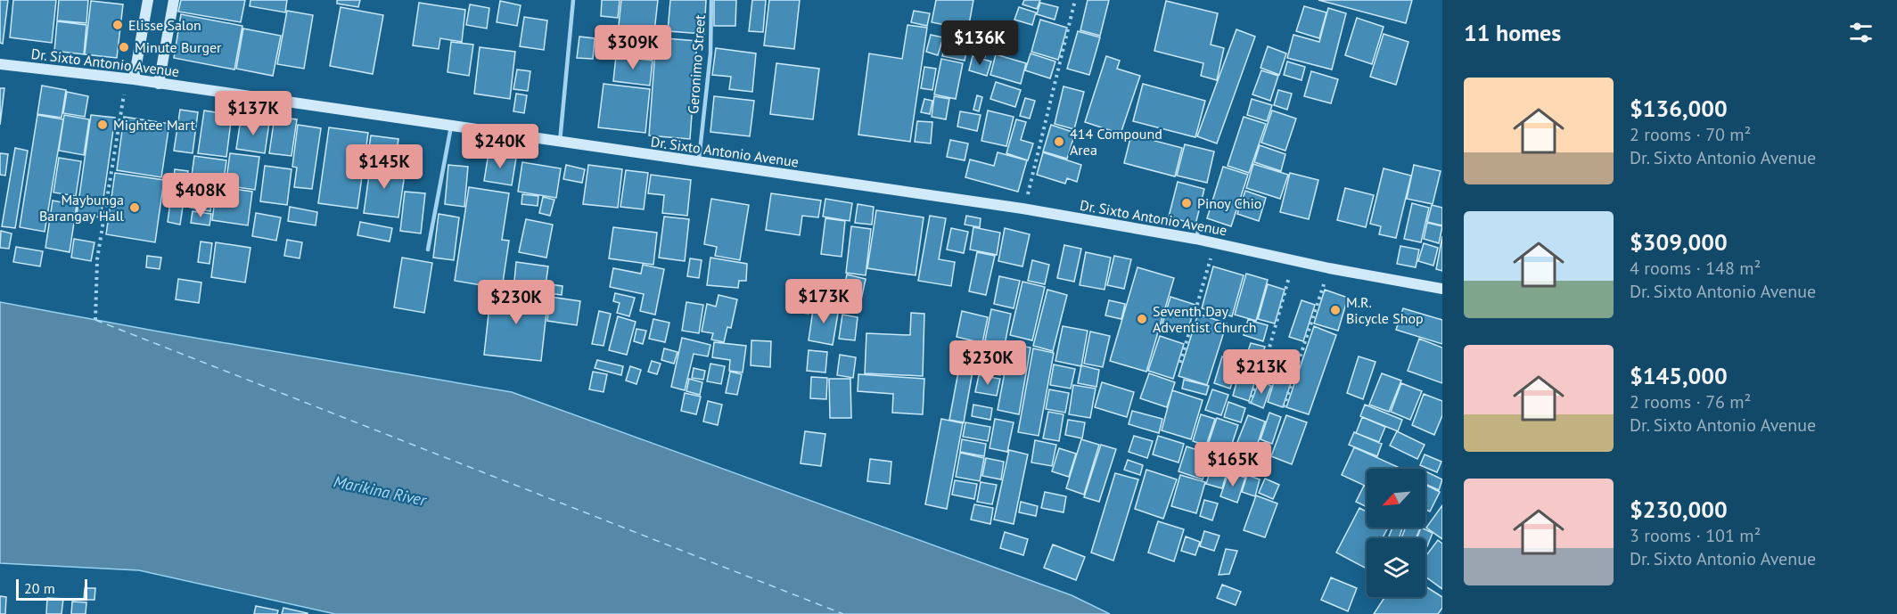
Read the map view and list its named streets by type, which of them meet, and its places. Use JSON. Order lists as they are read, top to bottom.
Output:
{
  "streets": {
    "main road": ["Dr. Sixto Antonio Avenue"],
    "lane": ["Geronimo Street"]
  },
  "crossings": [
    ["Dr. Sixto Antonio Avenue", "Geronimo Street"]
  ],
  "water": ["Marikina River"],
  "places": [
    "Elisse Salon",
    "Minute Burger",
    "Mightee Mart",
    "414 Compound Area",
    "Pinoy Chio",
    "Maybunga Barangay Hall",
    "M.R. Bicycle Shop",
    "Seventh Day Adventist Church"
  ],
  "scale_bar": "20 m",
  "north": "bottom left",
  "page": {
    "heading": "11 homes",
    "price": [
      "$136K",
      "$309K",
      "$137K",
      "$240K",
      "$145K",
      "$408K",
      "$173K",
      "$230K",
      "$230K",
      "$213K",
      "$165K"
    ],
    "list": [
      {
        "name": "$136,000",
        "note": "2 rooms · 70 m² · Dr. Sixto Antonio Avenue"
      },
      {
        "name": "$309,000",
        "note": "4 rooms · 148 m² · Dr. Sixto Antonio Avenue"
      },
      {
        "name": "$145,000",
        "note": "2 rooms · 76 m² · Dr. Sixto Antonio Avenue"
      },
      {
        "name": "$230,000",
        "note": "3 rooms · 101 m² · Dr. Sixto Antonio Avenue"
      }
    ],
    "scale": "20 m"
  }
}
